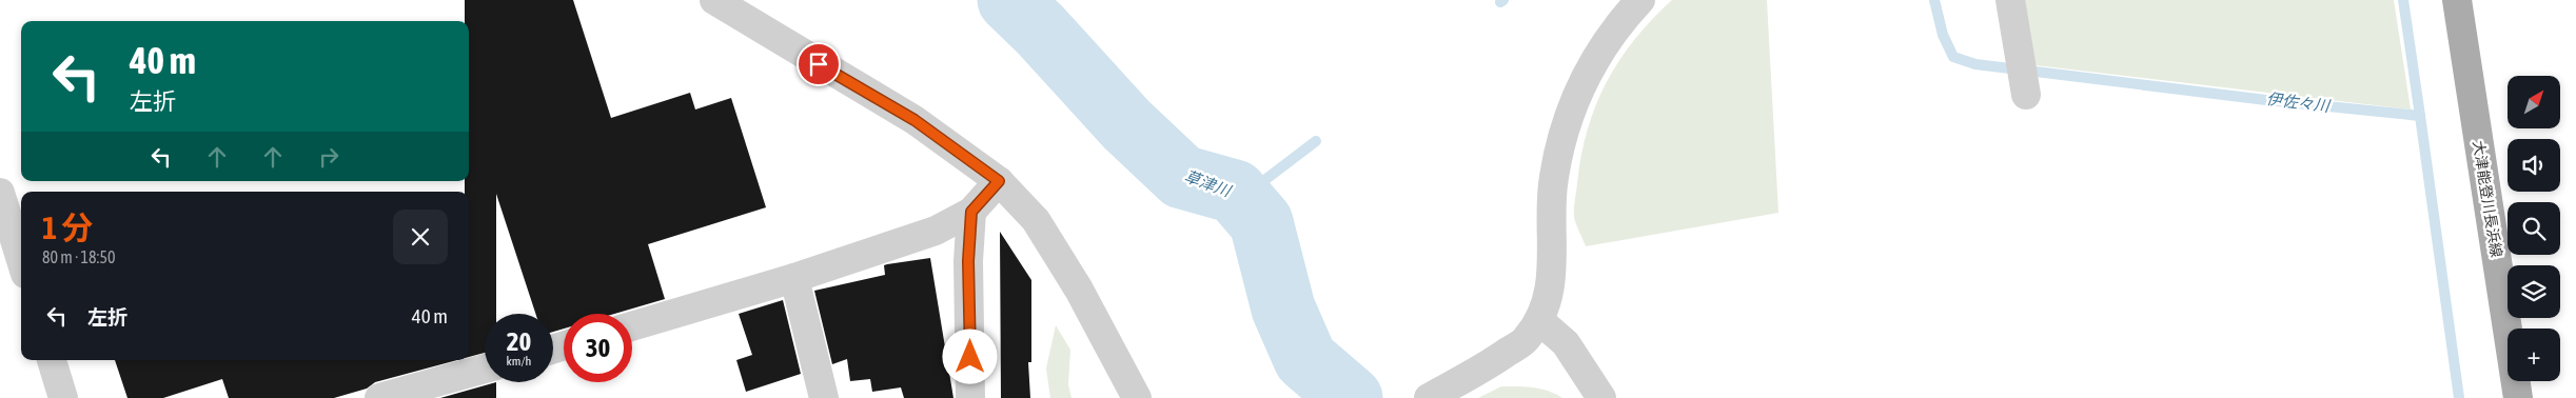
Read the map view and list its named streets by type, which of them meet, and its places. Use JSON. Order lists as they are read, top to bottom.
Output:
{
  "streets": {
    "main road": ["大津能登川長浜線"]
  },
  "water": ["伊佐々川", "草津川"],
  "north": "top right",
  "page": {
    "turn": ["40 m", "左折"],
    "map_buttons": "+",
    "heading": ["1 分", "80 m · 18:50"],
    "list": [
      {
        "name": "左折",
        "value": "40 m"
      }
    ],
    "speed": "20 km/h",
    "limit": "30"
  }
}
